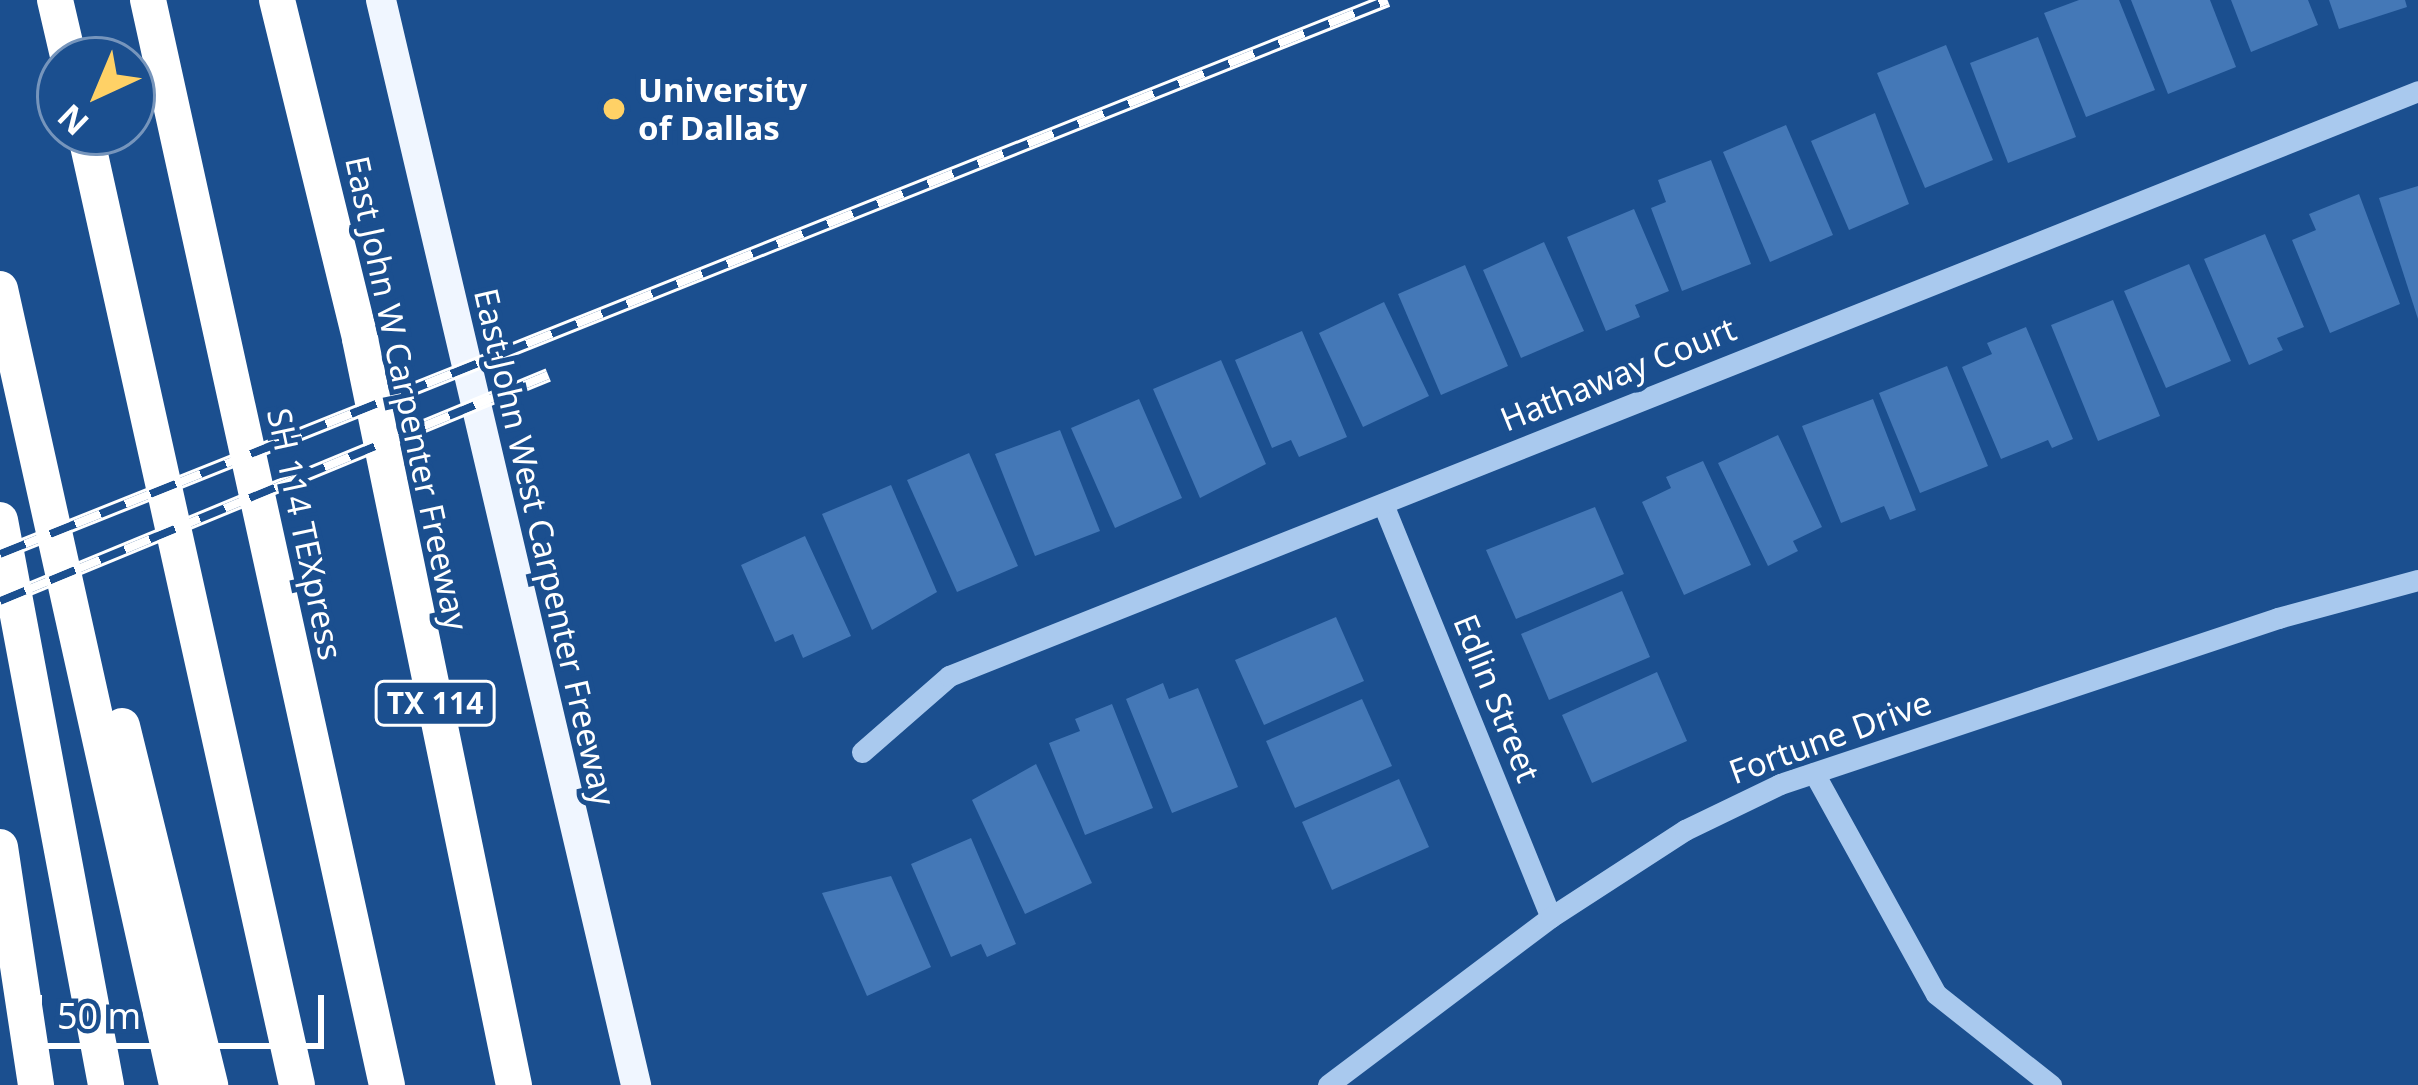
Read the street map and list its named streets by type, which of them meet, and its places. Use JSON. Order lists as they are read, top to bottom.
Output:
{
  "streets": {
    "highway": ["East John W Carpenter Freeway", "SH 114 TEXpress", "TX 114"],
    "main road": ["East John West Carpenter Freeway"],
    "street": ["Hathaway Court", "Edlin Street", "Fortune Drive"]
  },
  "crossings": [
    ["Hathaway Court", "Edlin Street"],
    ["East John W Carpenter Freeway", "East John West Carpenter Freeway"],
    ["Edlin Street", "Fortune Drive"]
  ],
  "places": ["University of Dallas"],
  "scale_bar": "50 m",
  "north": "bottom left"
}
